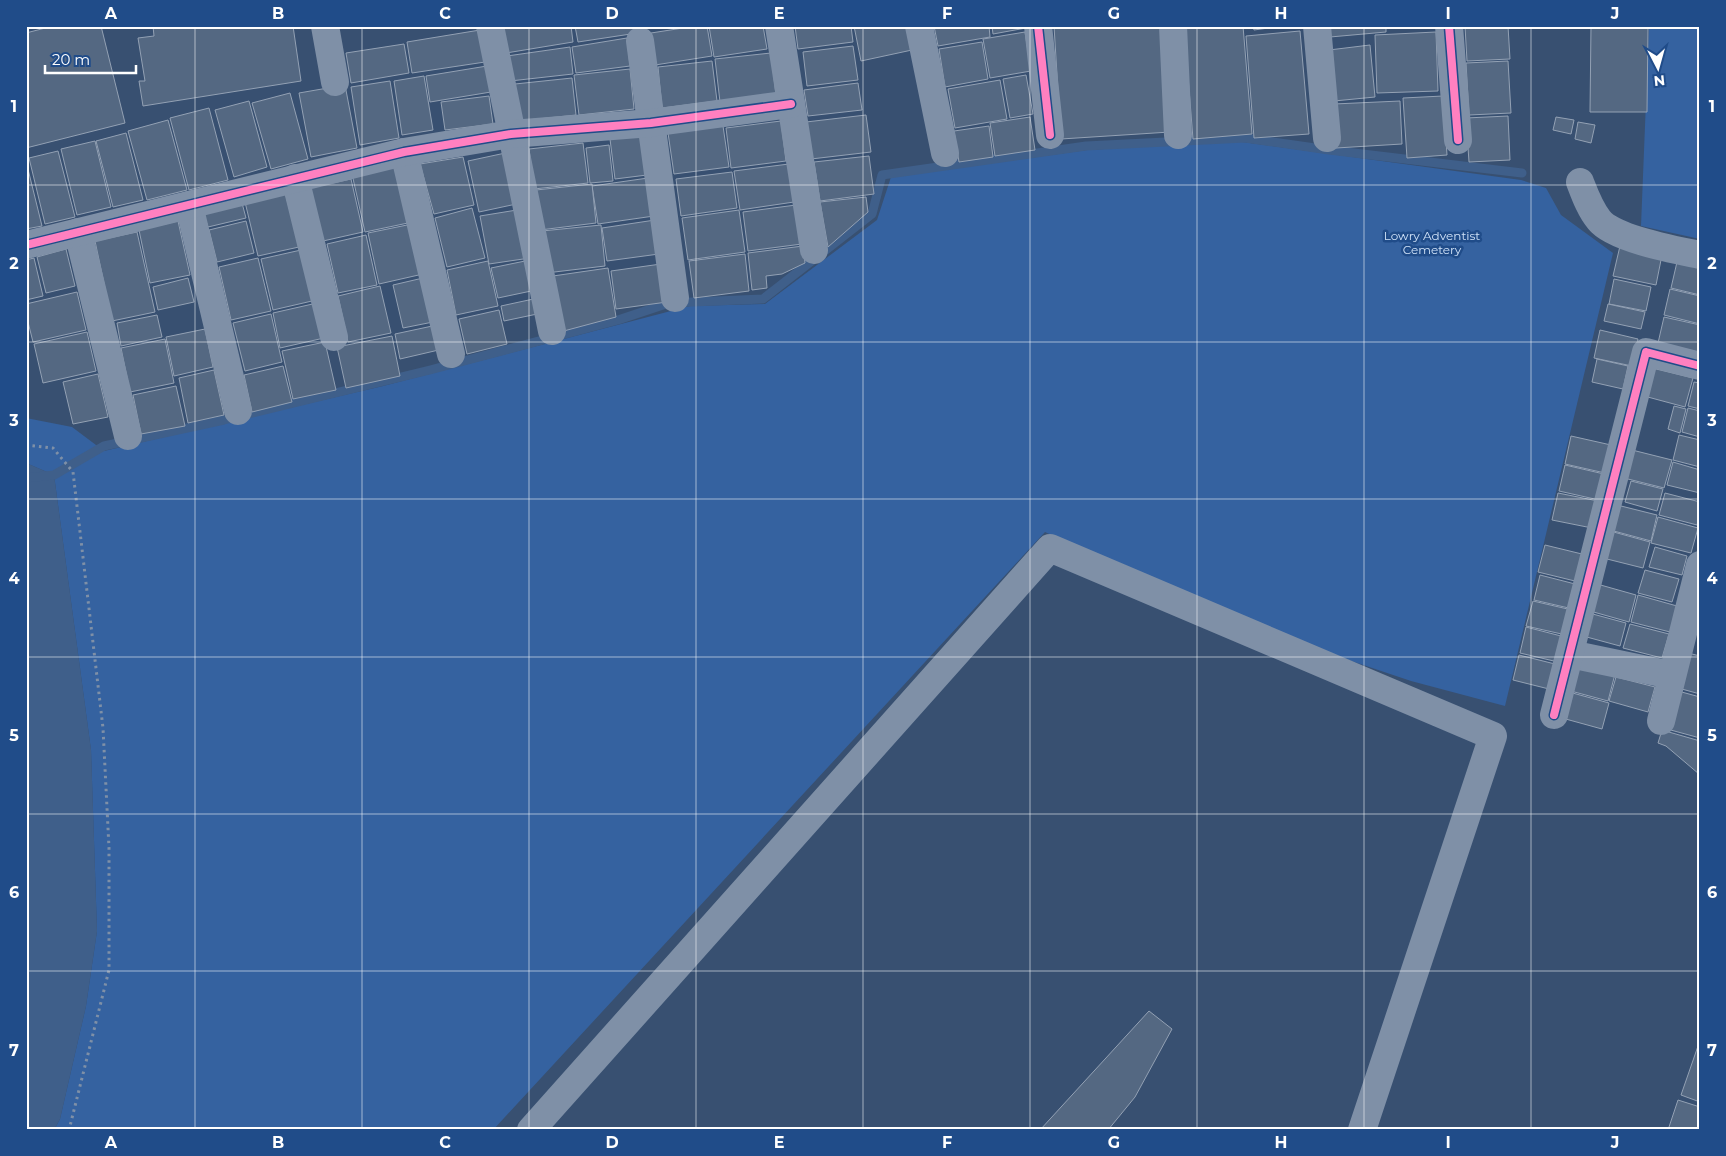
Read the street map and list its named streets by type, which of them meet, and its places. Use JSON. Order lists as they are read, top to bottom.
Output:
{
  "parks": ["Lowry Adventist Cemetery"],
  "scale_bar": "20 m",
  "north": "bottom",
  "grid": {
    "columns": [
      "A",
      "B",
      "C",
      "D",
      "E",
      "F",
      "G",
      "H",
      "I",
      "J"
    ],
    "rows": [
      "1",
      "2",
      "3",
      "4",
      "5",
      "6",
      "7"
    ]
  }
}
